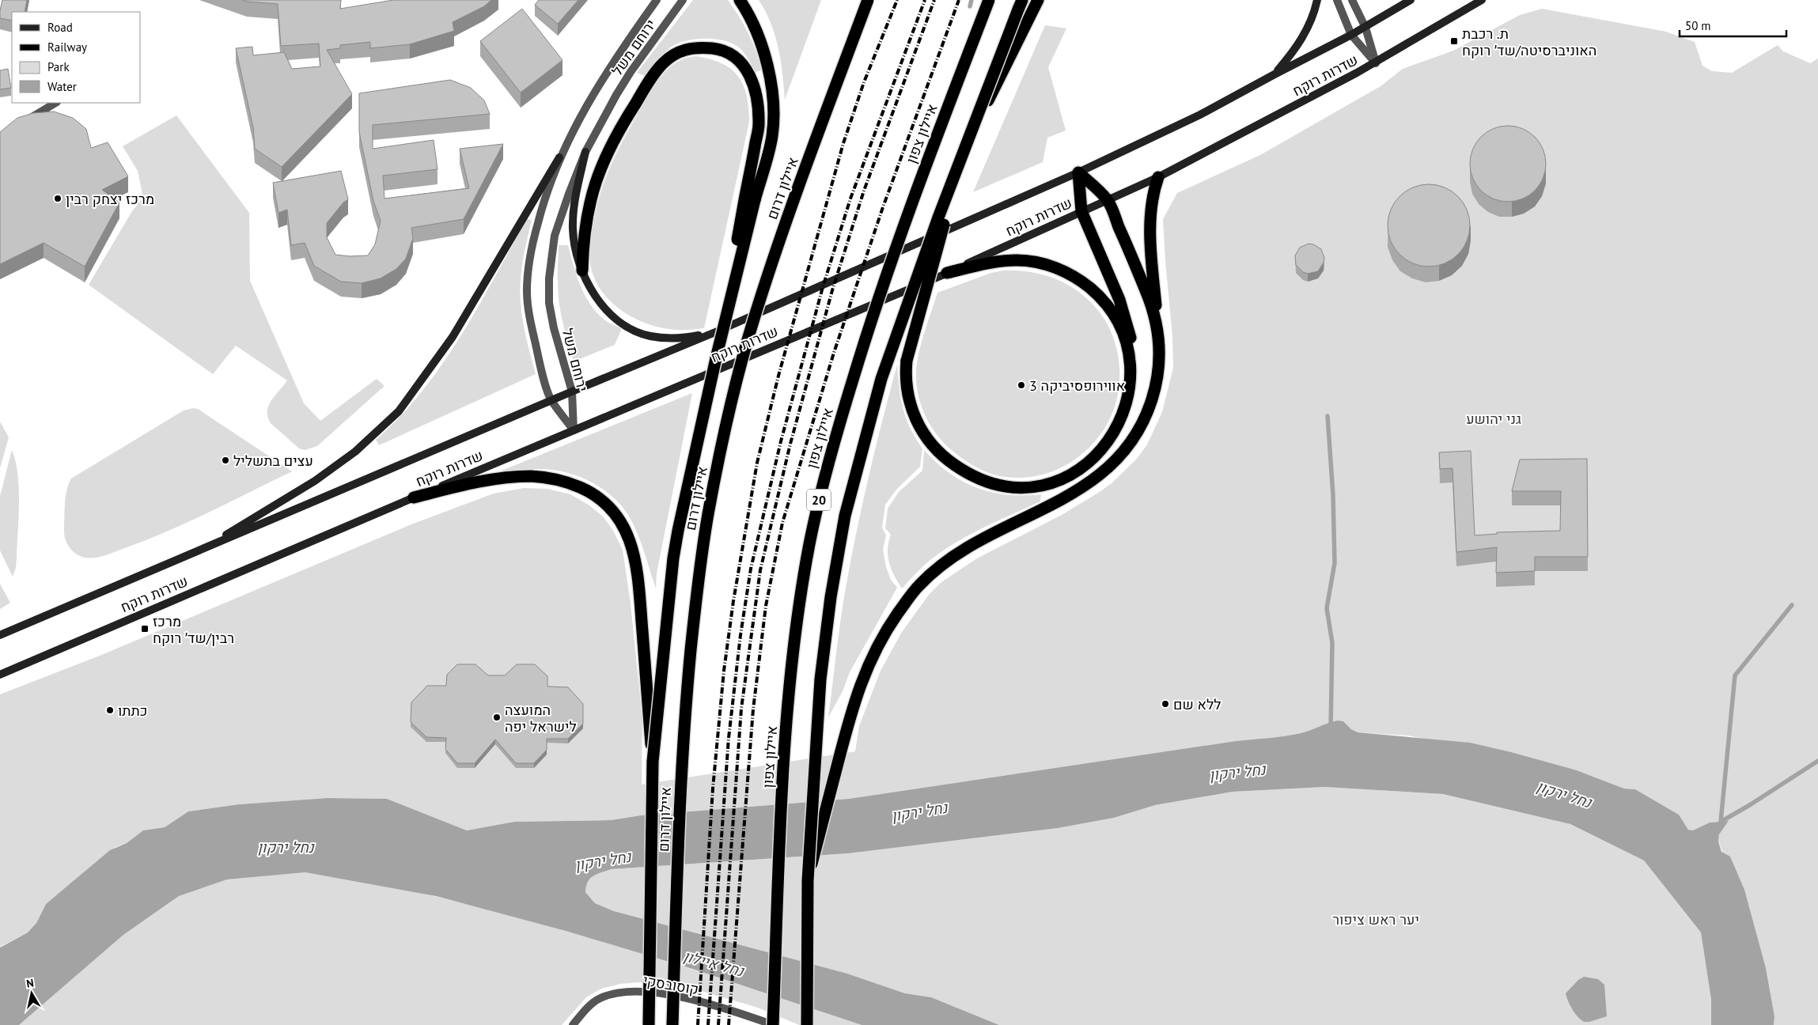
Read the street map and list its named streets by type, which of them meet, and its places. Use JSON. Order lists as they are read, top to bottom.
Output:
{
  "streets": {
    "highway": ["איילון צפון", "איילון דרום", "20"],
    "main road": ["שדרות רוקח"],
    "street": ["ירוחם משל", "קוסובסקי"]
  },
  "crossings": [
    ["ירוחם משל", "שדרות רוקח"],
    ["איילון צפון", "קוסובסקי"]
  ],
  "water": ["נחל ירקון", "נחל איילון"],
  "parks": ["גני יהושע", "יער ראש ציפור"],
  "places": {
    "transit": ["ת. רכבת האוניברסיטה/שד׳ רוקח", "מרכז רבין/שד׳ רוקח"],
    "other": [
      "מרכז יצחק רבין",
      "אווירופסיביקה 3",
      "עצים בתשליל",
      "ללא שם",
      "כתתו",
      "המועצה לישראל יפה"
    ]
  },
  "legend": [
    "Road",
    "Railway",
    "Park",
    "Water"
  ],
  "scale_bar": "50 m",
  "north": "top"
}
